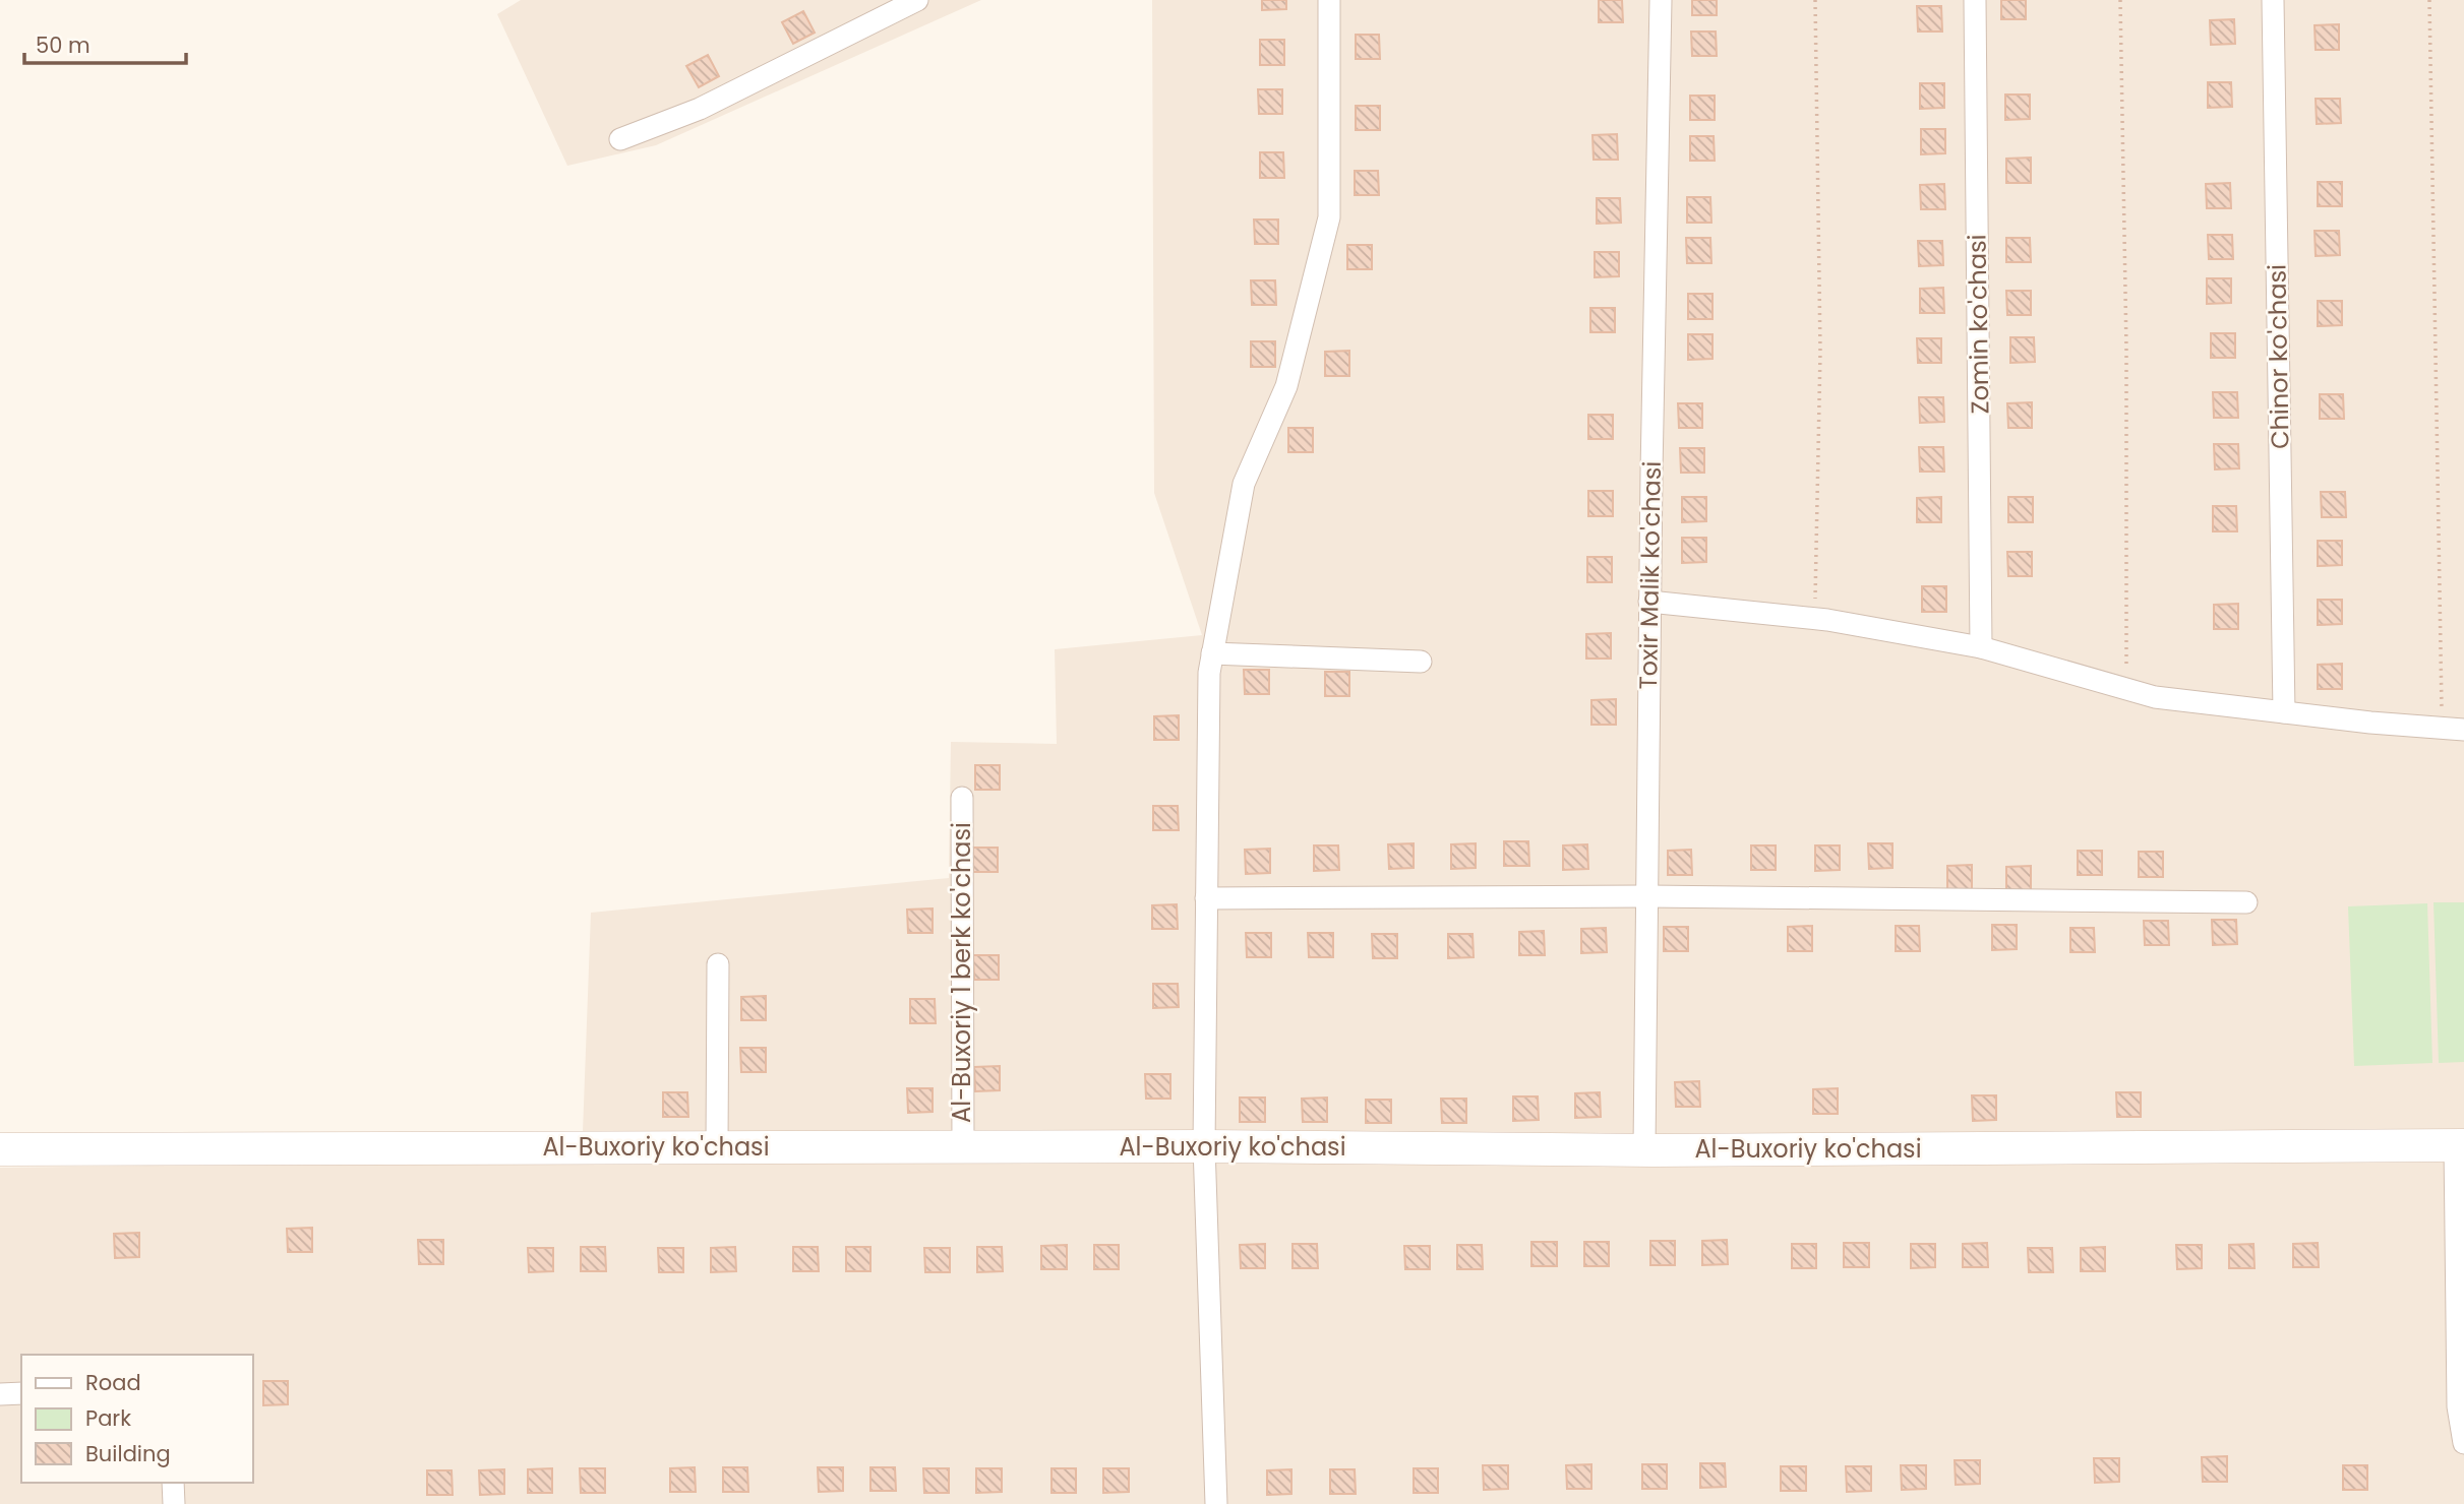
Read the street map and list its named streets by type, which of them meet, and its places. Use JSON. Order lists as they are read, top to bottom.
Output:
{
  "streets": {
    "street": [
      "Zomin ko'chasi",
      "Chinor ko'chasi",
      "Toxir Malik ko'chasi",
      "Al-Buxoriy 1 berk ko'chasi",
      "Al-Buxoriy ko'chasi"
    ]
  },
  "crossings": [
    ["Toxir Malik ko'chasi", "Al-Buxoriy ko'chasi"],
    ["Al-Buxoriy 1 berk ko'chasi", "Al-Buxoriy ko'chasi"]
  ],
  "legend": ["Road", "Park", "Building"],
  "scale_bar": "50 m"
}
